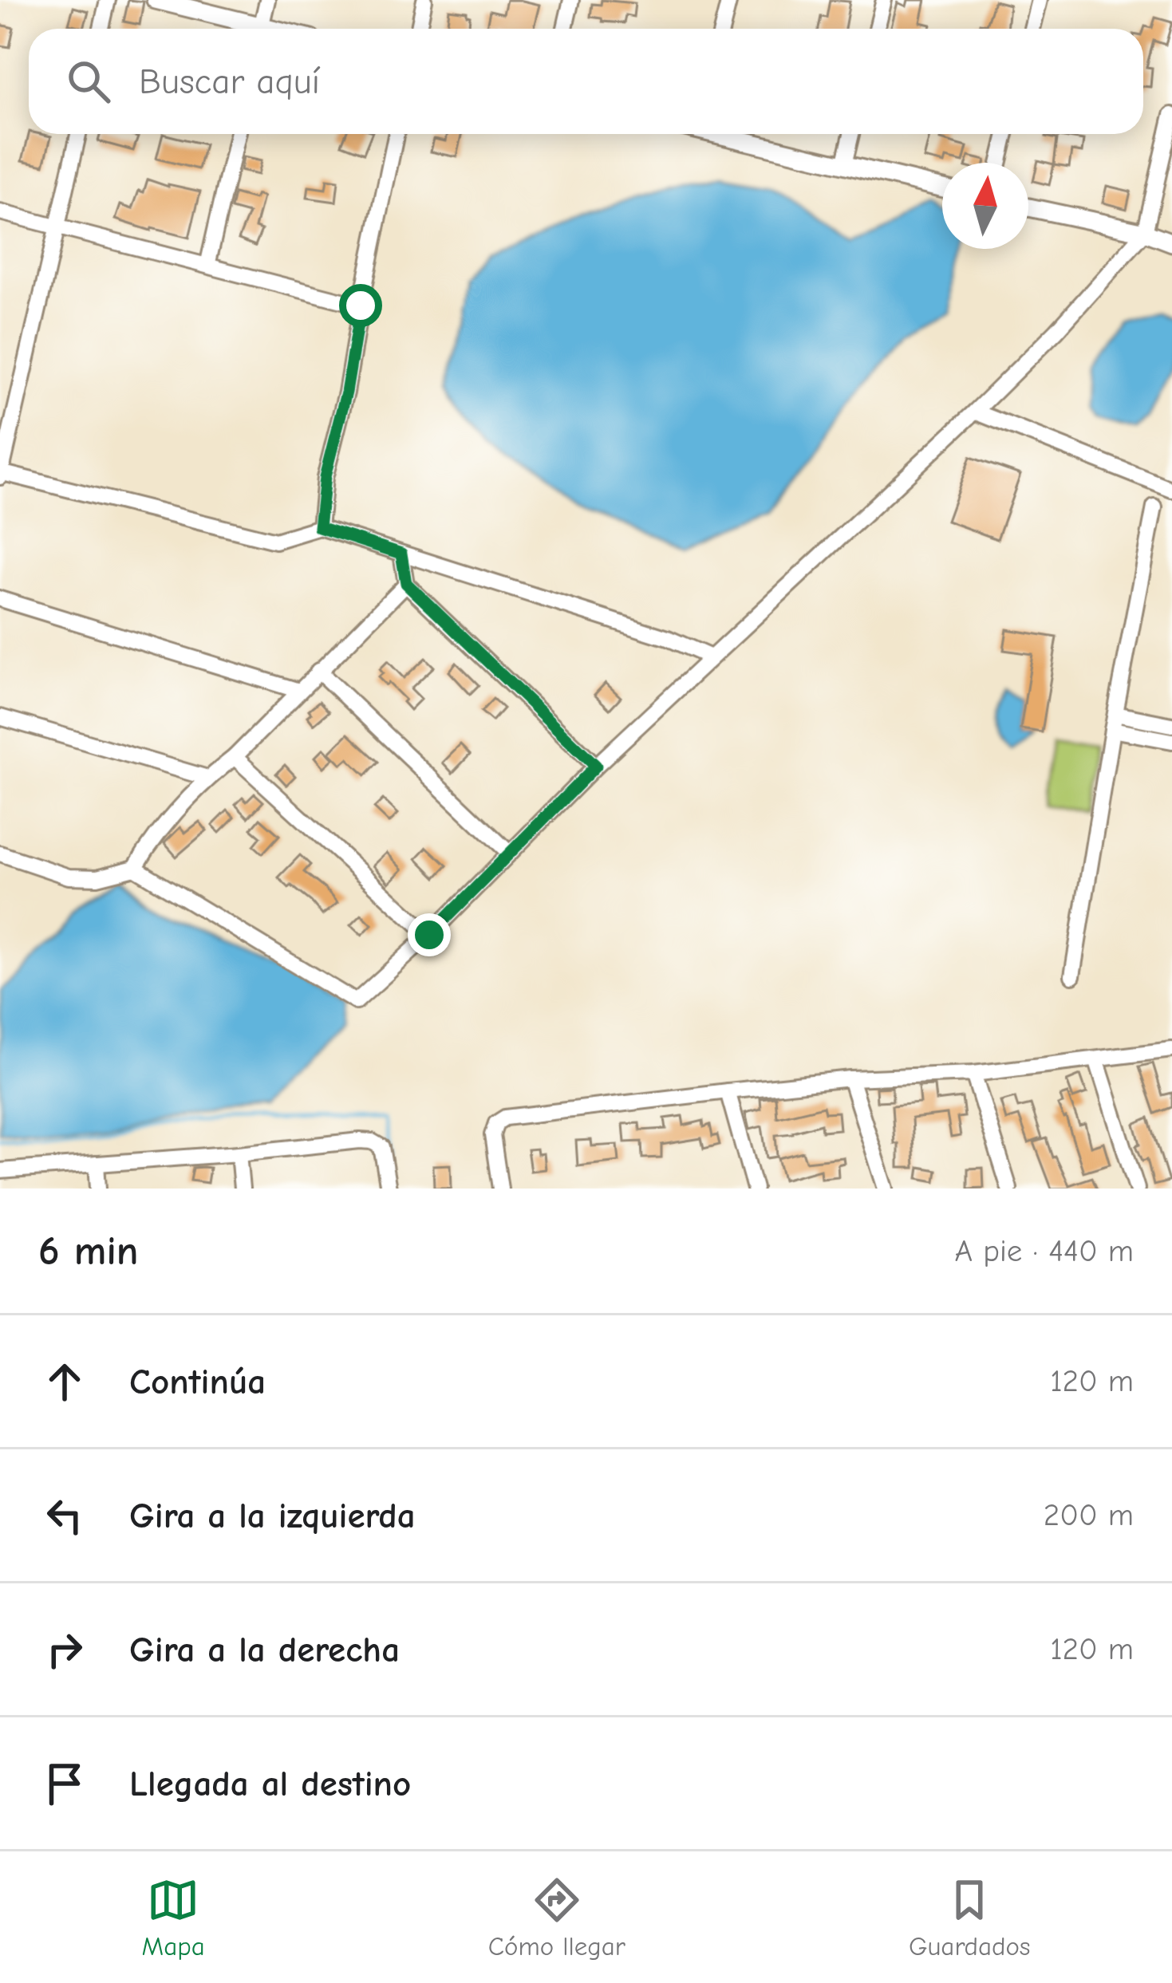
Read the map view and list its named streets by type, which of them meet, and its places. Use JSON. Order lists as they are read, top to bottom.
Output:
{
  "north": "top",
  "page": {
    "search": "Buscar aquí",
    "heading": ["6 min", "A pie · 440 m"],
    "list": [
      ["Continúa", "120 m"],
      ["Gira a la izquierda", "200 m"],
      ["Gira a la derecha", "120 m"],
      "Llegada al destino"
    ],
    "nav": ["Mapa", "Cómo llegar", "Guardados"]
  }
}
